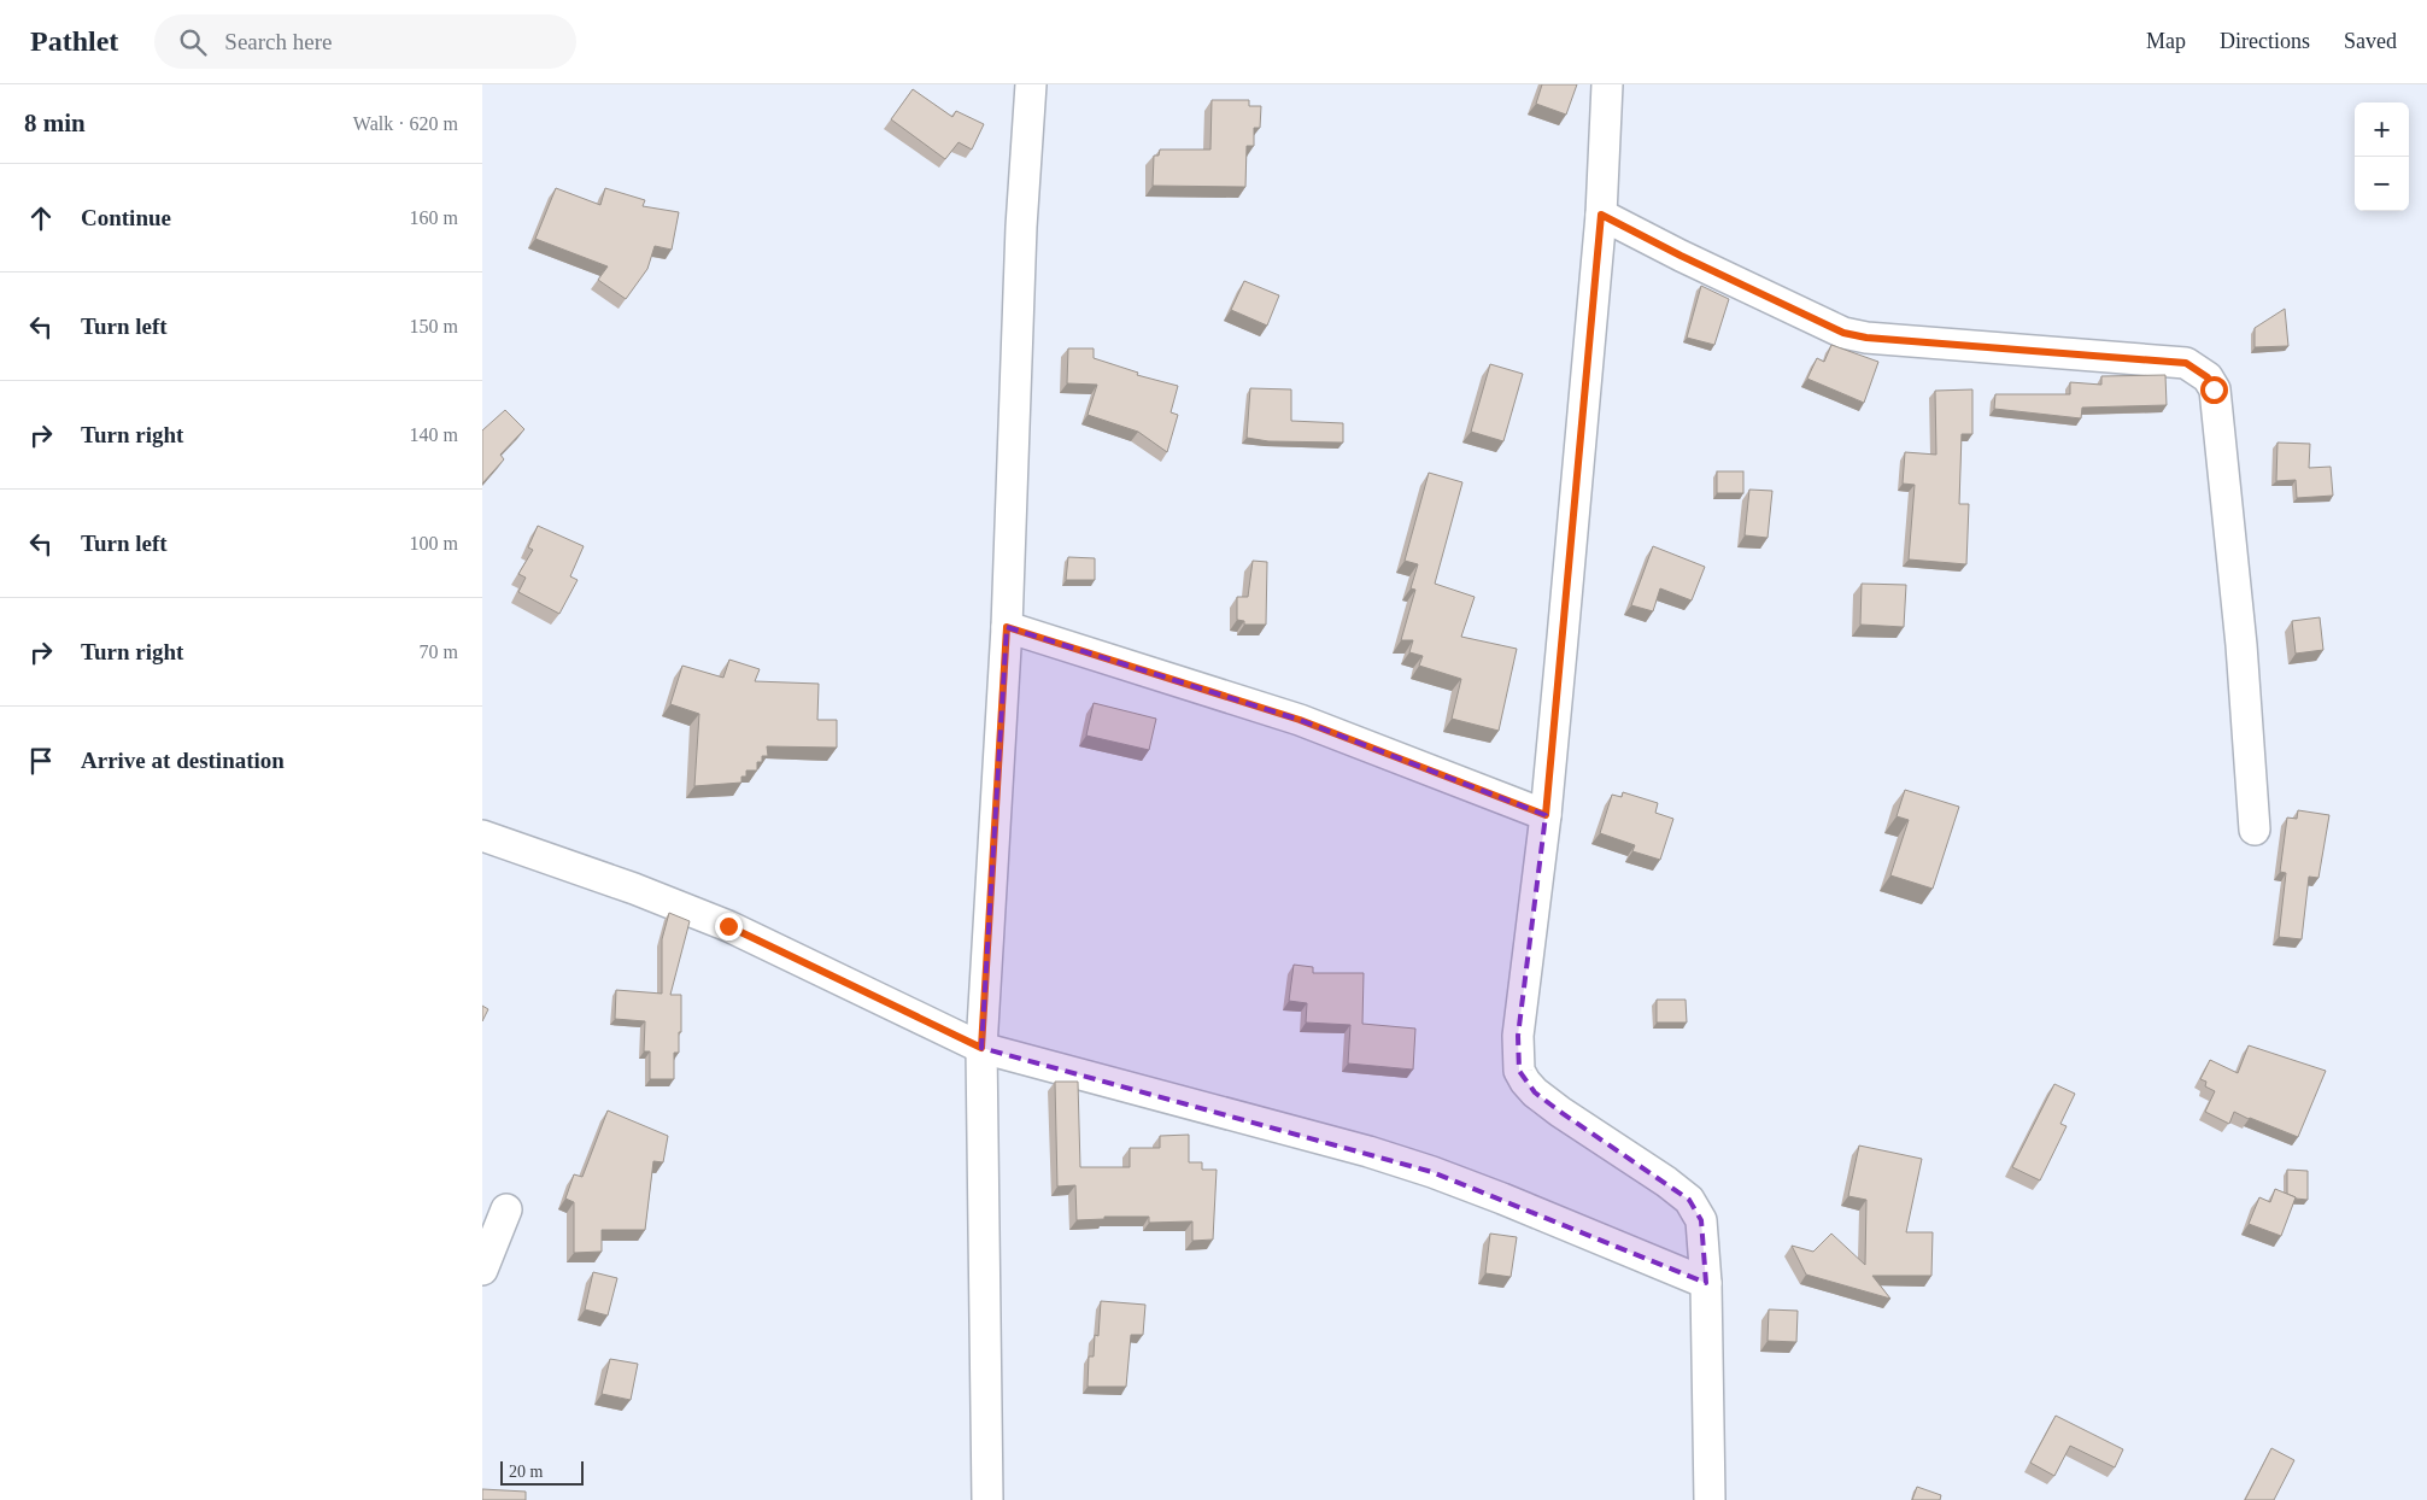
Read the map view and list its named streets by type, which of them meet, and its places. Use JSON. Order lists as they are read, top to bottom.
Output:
{
  "scale_bar": "20 m",
  "page": {
    "header": "Pathlet",
    "search": "Search here",
    "nav": ["Map", "Directions", "Saved"],
    "heading": ["8 min", "Walk · 620 m"],
    "map_buttons": ["+", "−"],
    "list": [
      ["Continue", "160 m"],
      ["Turn left", "150 m"],
      ["Turn right", "140 m"],
      ["Turn left", "100 m"],
      ["Turn right", "70 m"],
      "Arrive at destination"
    ],
    "scale": "20 m"
  }
}
